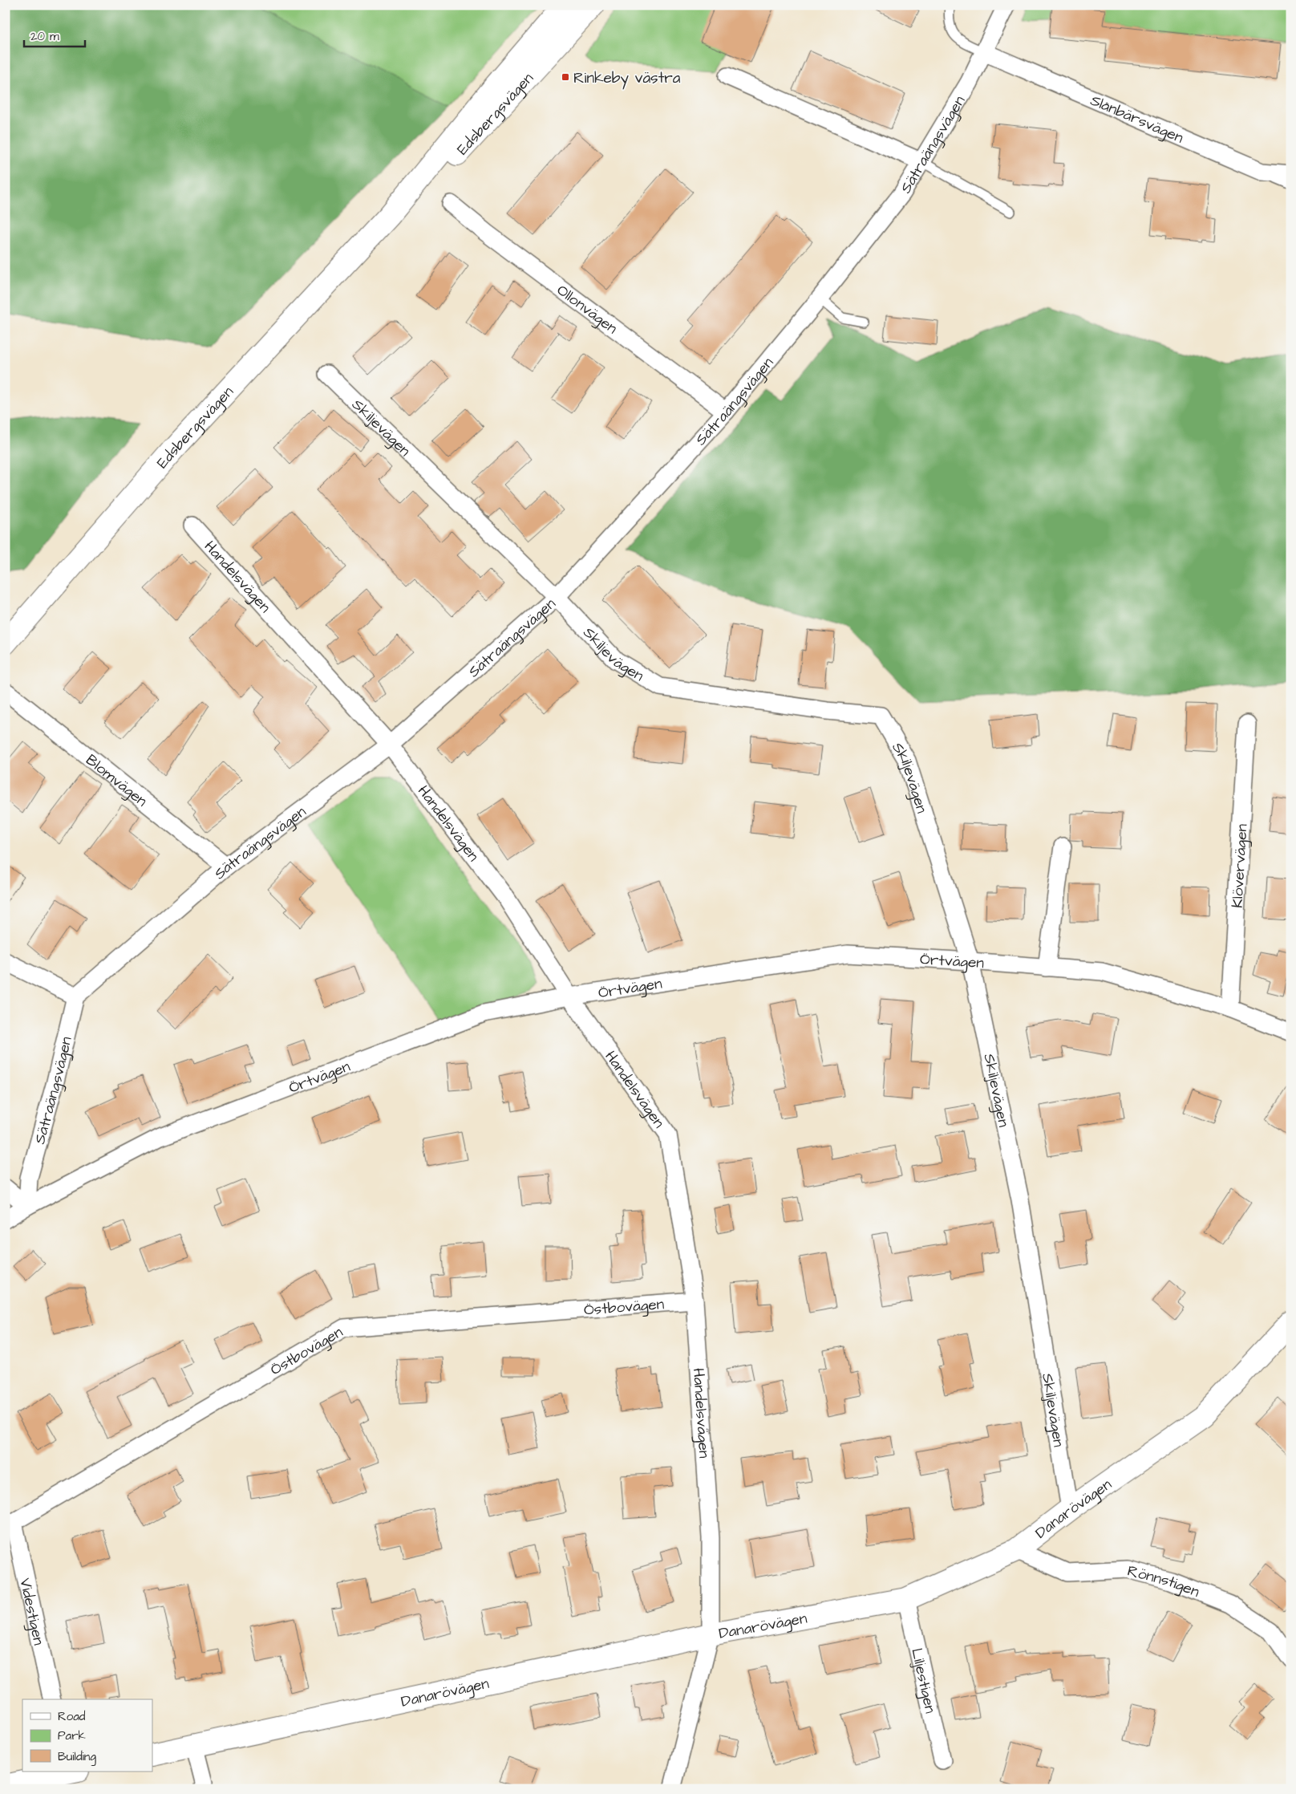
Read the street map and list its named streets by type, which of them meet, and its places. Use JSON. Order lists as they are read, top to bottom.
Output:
{
  "streets": {
    "street": [
      "Edsbergsvägen",
      "Slånbärsvägen",
      "Sätraängsvägen",
      "Ollonvägen",
      "Skiljevägen",
      "Handelsvägen",
      "Blomvägen",
      "Klövervägen",
      "Örtvägen",
      "Östbovägen",
      "Danarövägen",
      "Rönnstigen",
      "Videstigen",
      "Liljestigen"
    ]
  },
  "crossings": [
    ["Slånbärsvägen", "Sätraängsvägen"],
    ["Sätraängsvägen", "Ollonvägen"],
    ["Sätraängsvägen", "Skiljevägen"],
    ["Sätraängsvägen", "Handelsvägen"],
    ["Sätraängsvägen", "Blomvägen"],
    ["Sätraängsvägen", "Örtvägen"],
    ["Skiljevägen", "Örtvägen"],
    ["Skiljevägen", "Danarövägen"],
    ["Handelsvägen", "Örtvägen"],
    ["Handelsvägen", "Östbovägen"],
    ["Handelsvägen", "Danarövägen"],
    ["Klövervägen", "Örtvägen"],
    ["Östbovägen", "Videstigen"],
    ["Danarövägen", "Rönnstigen"],
    ["Danarövägen", "Liljestigen"]
  ],
  "places": {
    "transit": ["Rinkeby västra"]
  },
  "legend": ["Road", "Park", "Building"],
  "scale_bar": "20 m"
}
